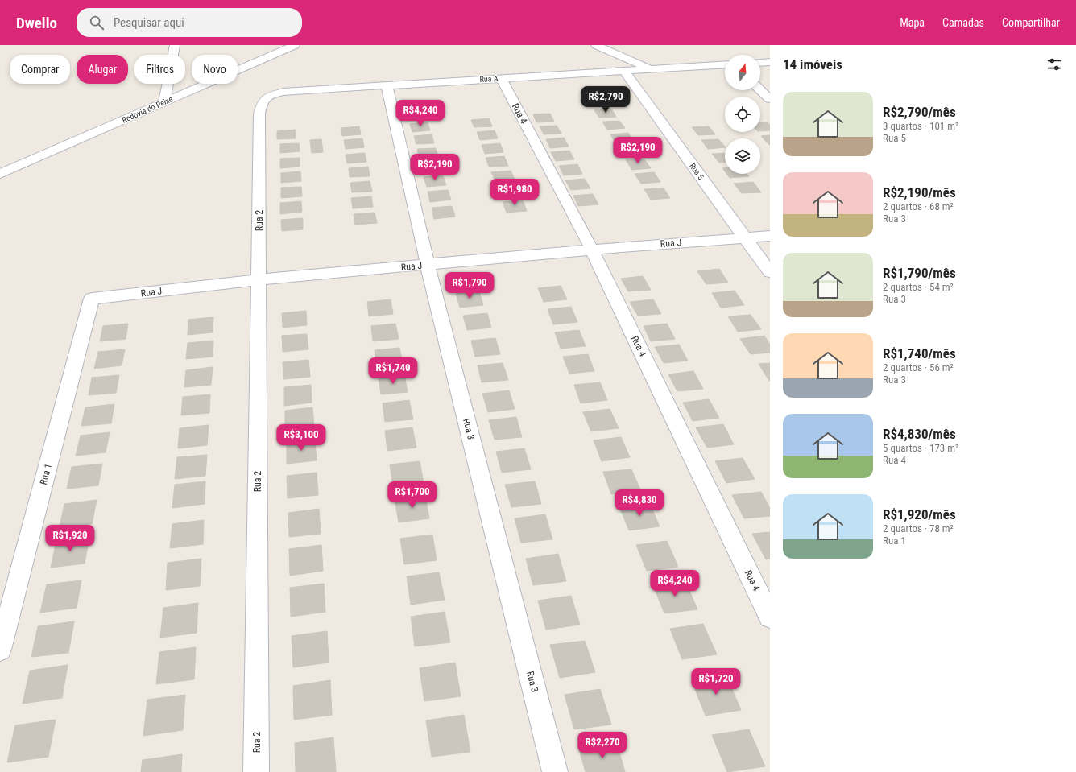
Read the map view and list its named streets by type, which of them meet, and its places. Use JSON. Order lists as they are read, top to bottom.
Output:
{
  "streets": {
    "street": [
      "Rua A",
      "Rodovia do Peixe",
      "Rua 4",
      "Rua 5",
      "Rua 2",
      "Rua J",
      "Rua 3",
      "Rua 1"
    ]
  },
  "crossings": [
    ["Rua A", "Rua 4"],
    ["Rua A", "Rua 5"],
    ["Rua A", "Rua 2"],
    ["Rua A", "Rua 3"],
    ["Rua 4", "Rua J"],
    ["Rua 5", "Rua J"],
    ["Rua 2", "Rua J"],
    ["Rua J", "Rua 3"],
    ["Rua J", "Rua 1"]
  ],
  "north": "top",
  "page": {
    "header": "Dwello",
    "search": "Pesquisar aqui",
    "nav": ["Mapa", "Camadas", "Compartilhar"],
    "heading": "14 imóveis",
    "chip": [
      "Comprar",
      "Alugar",
      "Filtros",
      "Novo"
    ],
    "list": [
      {
        "name": "R$2,790/mês",
        "note": "3 quartos · 101 m² · Rua 5"
      },
      {
        "name": "R$2,190/mês",
        "note": "2 quartos · 68 m² · Rua 3"
      },
      {
        "name": "R$1,790/mês",
        "note": "2 quartos · 54 m² · Rua 3"
      },
      {
        "name": "R$1,740/mês",
        "note": "2 quartos · 56 m² · Rua 3"
      },
      {
        "name": "R$4,830/mês",
        "note": "5 quartos · 173 m² · Rua 4"
      },
      {
        "name": "R$1,920/mês",
        "note": "2 quartos · 78 m² · Rua 1"
      }
    ],
    "price": [
      "R$2,790",
      "R$4,240",
      "R$2,190",
      "R$2,190",
      "R$1,980",
      "R$1,790",
      "R$1,740",
      "R$3,100",
      "R$1,700",
      "R$4,830",
      "R$1,920",
      "R$4,240",
      "R$1,720",
      "R$2,270"
    ]
  }
}
